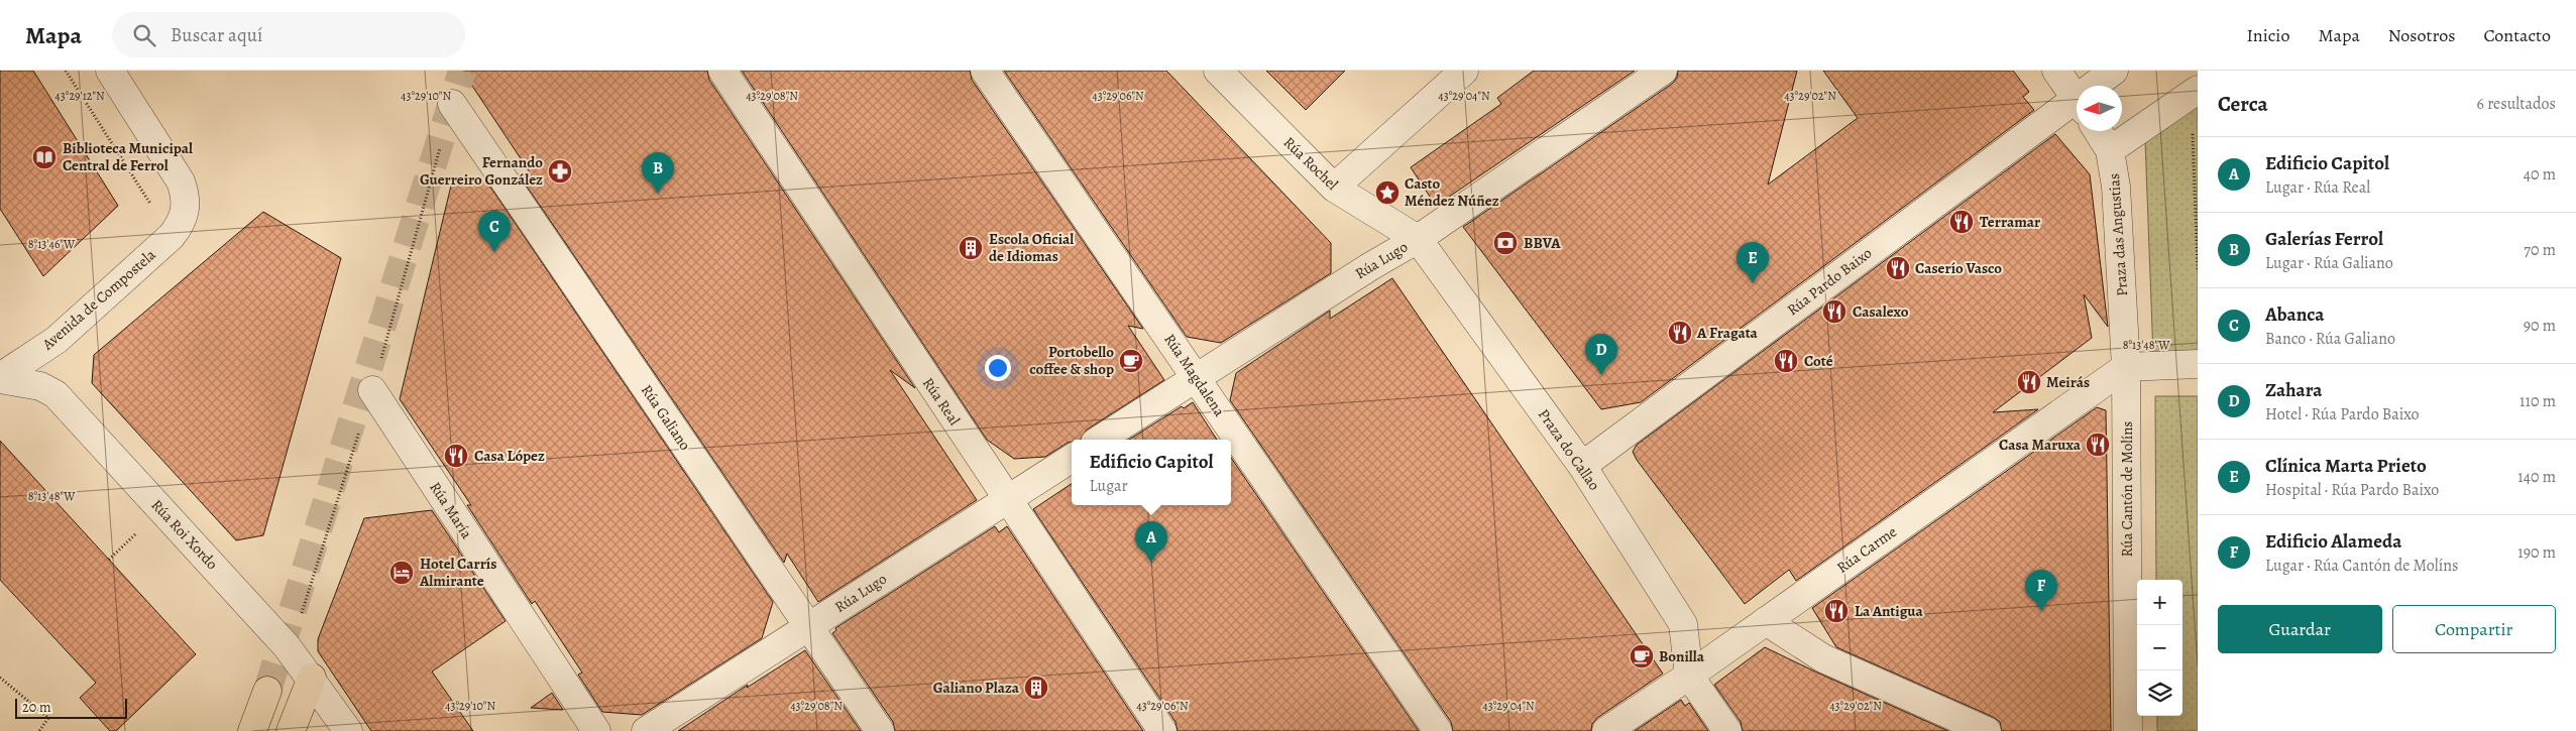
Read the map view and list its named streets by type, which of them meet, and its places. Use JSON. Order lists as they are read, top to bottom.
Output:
{
  "streets": {
    "street": [
      "Rúa Rochel",
      "Praza das Angustias",
      "Rúa Lugo",
      "Rúa Pardo Baixo",
      "Avenida de Compostela",
      "Rúa Magdalena",
      "Rúa Real",
      "Rúa Galiano",
      "Praza do Callao",
      "Rúa Cantón de Molíns",
      "Rúa María",
      "Rúa Roi Xordo",
      "Rúa Carme"
    ]
  },
  "crossings": [
    ["Rúa Rochel", "Rúa Lugo"],
    ["Rúa Rochel", "Praza do Callao"],
    ["Praza das Angustias", "Rúa Cantón de Molíns"],
    ["Praza das Angustias", "Rúa Carme"],
    ["Rúa Lugo", "Rúa Magdalena"],
    ["Rúa Lugo", "Rúa Real"],
    ["Rúa Lugo", "Rúa Galiano"],
    ["Rúa Lugo", "Praza do Callao"],
    ["Rúa Pardo Baixo", "Praza do Callao"],
    ["Avenida de Compostela", "Rúa Roi Xordo"],
    ["Praza do Callao", "Rúa Carme"],
    ["Rúa Cantón de Molíns", "Rúa Carme"]
  ],
  "places": {
    "library": ["Biblioteca Municipal Central de Ferrol"],
    "pharmacy": ["Fernando Guerreiro González"],
    "place": ["Casto Méndez Núñez"],
    "restaurant": [
      "Terramar",
      "Caserío Vasco",
      "Casalexo",
      "A Fragata",
      "Coté",
      "Meirás",
      "Casa Maruxa",
      "Casa López",
      "La Antigua"
    ],
    "bank": ["BBVA"],
    "building": ["Escola Oficial de Idiomas", "Galiano Plaza"],
    "cafe": ["Portobello coffee & shop", "Bonilla"],
    "hotel": ["Hotel Carrís Almirante"]
  },
  "scale_bar": "20 m",
  "north": "left",
  "page": {
    "header": "Mapa",
    "search": "Buscar aquí",
    "nav": [
      "Inicio",
      "Mapa",
      "Nosotros",
      "Contacto"
    ],
    "heading": ["Cerca", "6 resultados"],
    "list": [
      {
        "mark": "A",
        "name": "Edificio Capitol",
        "note": "Lugar · Rúa Real",
        "value": "40 m"
      },
      {
        "mark": "B",
        "name": "Galerías Ferrol",
        "note": "Lugar · Rúa Galiano",
        "value": "70 m"
      },
      {
        "mark": "C",
        "name": "Abanca",
        "note": "Banco · Rúa Galiano",
        "value": "90 m"
      },
      {
        "mark": "D",
        "name": "Zahara",
        "note": "Hotel · Rúa Pardo Baixo",
        "value": "110 m"
      },
      {
        "mark": "E",
        "name": "Clínica Marta Prieto",
        "note": "Hospital · Rúa Pardo Baixo",
        "value": "140 m"
      },
      {
        "mark": "F",
        "name": "Edificio Alameda",
        "note": "Lugar · Rúa Cantón de Molíns",
        "value": "190 m"
      }
    ],
    "pins": [
      "B",
      "C",
      "E",
      "D",
      "A",
      "F"
    ],
    "popup": ["Edificio Capitol", "Lugar"],
    "map_buttons": ["+", "−"],
    "buttons": ["Guardar", "Compartir"],
    "scale": "20 m"
  },
  "coordinates": [
    "43°29'12\"N",
    "43°29'10\"N",
    "43°29'08\"N",
    "43°29'06\"N",
    "43°29'04\"N",
    "43°29'02\"N",
    "8°13'46\"W",
    "8°13'48\"W"
  ]
}
